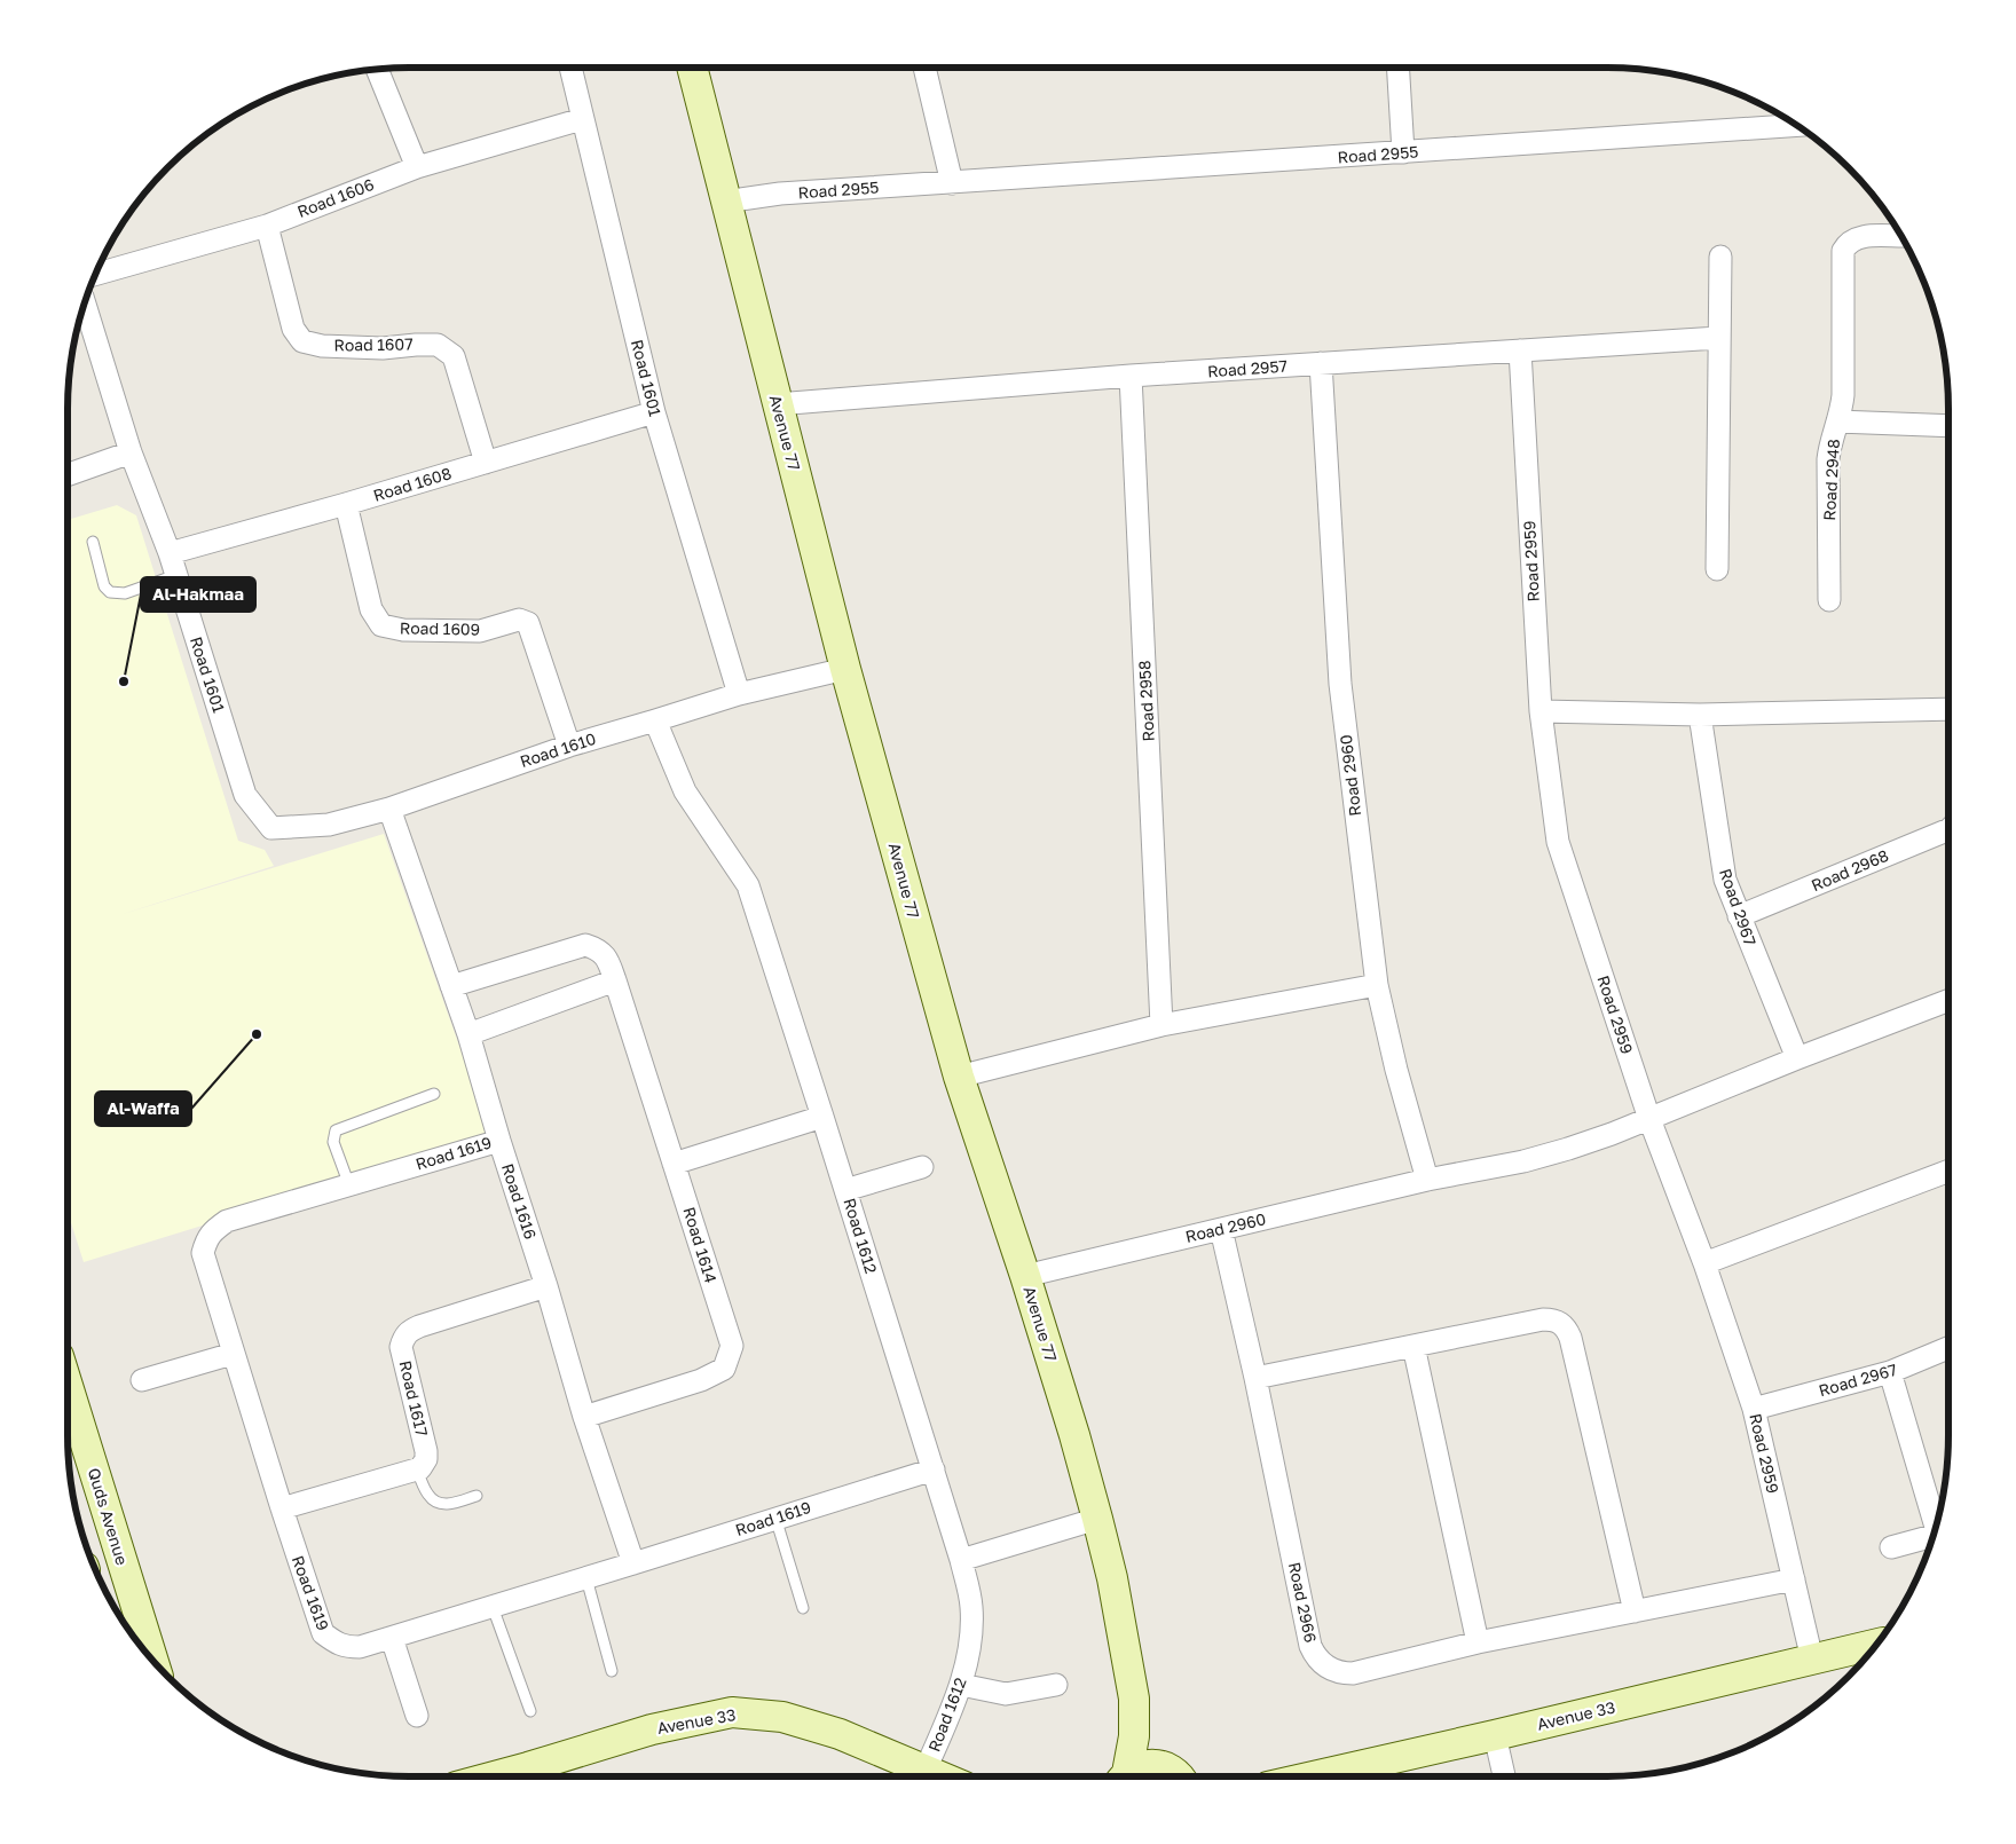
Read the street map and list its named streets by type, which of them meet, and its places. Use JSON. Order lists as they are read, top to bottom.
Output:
{
  "streets": {
    "street": [
      "Road 2955",
      "Road 1606",
      "Road 1607",
      "Road 2957",
      "Road 1601",
      "Avenue 77",
      "Road 2948",
      "Road 1608",
      "Road 2959",
      "Road 1609",
      "Road 2958",
      "Road 1610",
      "Road 2960",
      "Road 2968",
      "Road 2967",
      "Road 1619",
      "Road 1616",
      "Road 1612",
      "Road 1614",
      "Road 1617",
      "Quds Avenue",
      "Road 2966",
      "Avenue 33"
    ]
  },
  "crossings": [
    ["Road 2955", "Avenue 77"],
    ["Road 1606", "Road 1607"],
    ["Road 1606", "Road 1601"],
    ["Road 1607", "Road 1608"],
    ["Road 2957", "Avenue 77"],
    ["Road 2957", "Road 2959"],
    ["Road 2957", "Road 2958"],
    ["Road 2957", "Road 2960"],
    ["Road 1601", "Road 1608"],
    ["Road 1601", "Road 1610"],
    ["Avenue 77", "Road 1610"],
    ["Avenue 77", "Road 2960"],
    ["Road 1608", "Road 1609"],
    ["Road 2959", "Road 2960"],
    ["Road 2959", "Road 2967"],
    ["Road 2959", "Road 2966"],
    ["Road 2959", "Avenue 33"],
    ["Road 1609", "Road 1610"],
    ["Road 1610", "Road 1616"],
    ["Road 1610", "Road 1612"],
    ["Road 2960", "Road 2966"],
    ["Road 2968", "Road 2967"],
    ["Road 1619", "Road 1616"],
    ["Road 1619", "Road 1612"],
    ["Road 1616", "Road 1614"],
    ["Road 1616", "Road 1617"],
    ["Road 1612", "Avenue 33"]
  ],
  "places": ["Al-Hakmaa", "Al-Waffa"]
}
